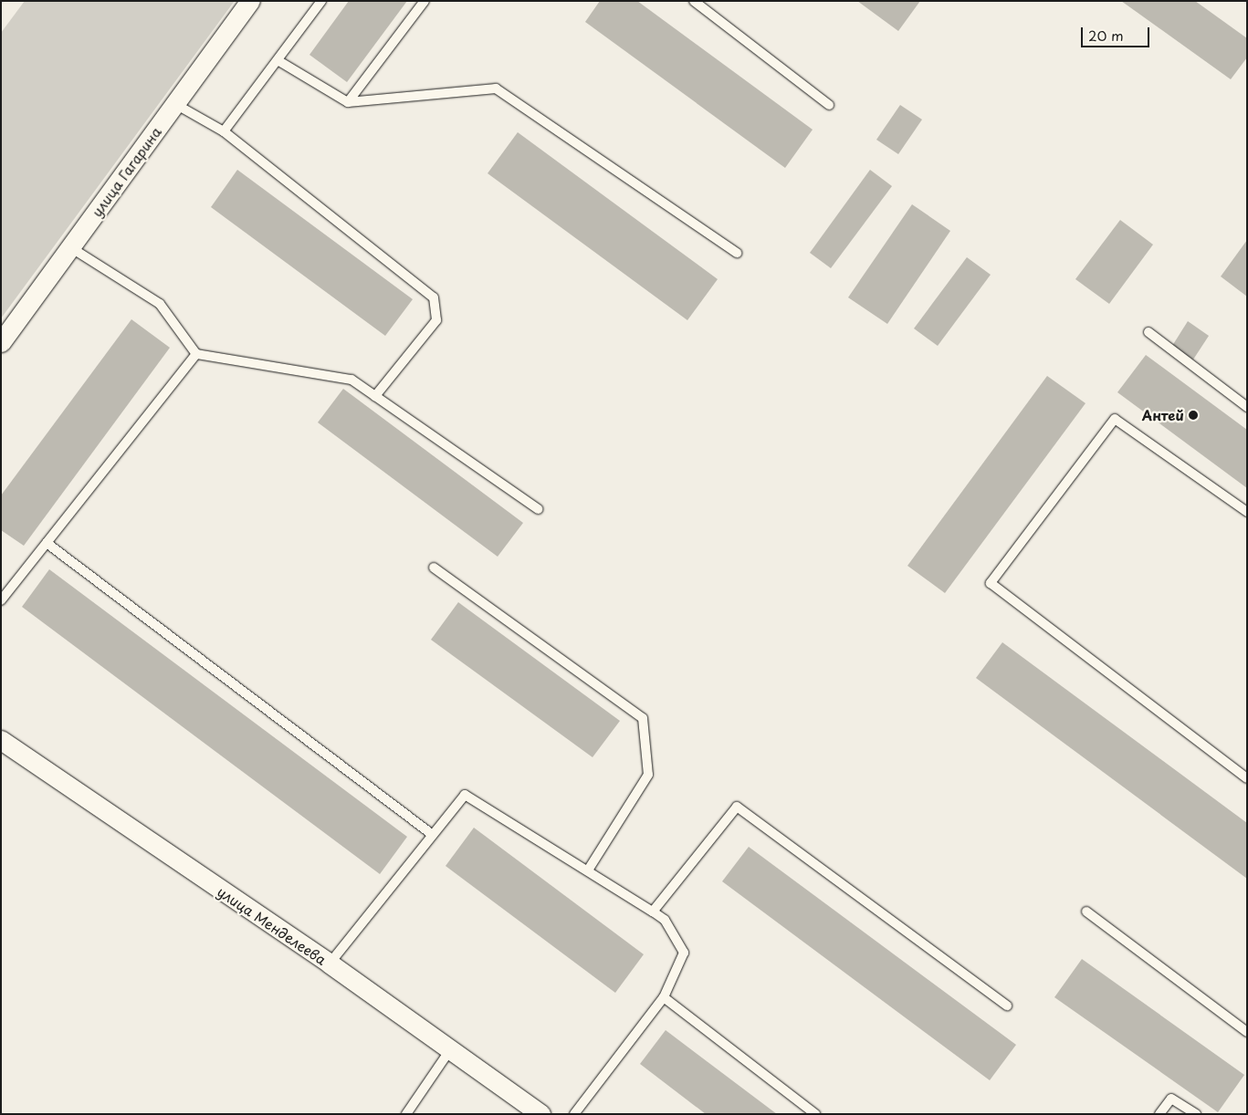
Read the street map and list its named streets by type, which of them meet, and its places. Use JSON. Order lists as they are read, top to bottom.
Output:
{
  "streets": {
    "street": ["улица Гагарина", "улица Менделеева"]
  },
  "places": ["Антей"],
  "scale_bar": "20 m"
}
